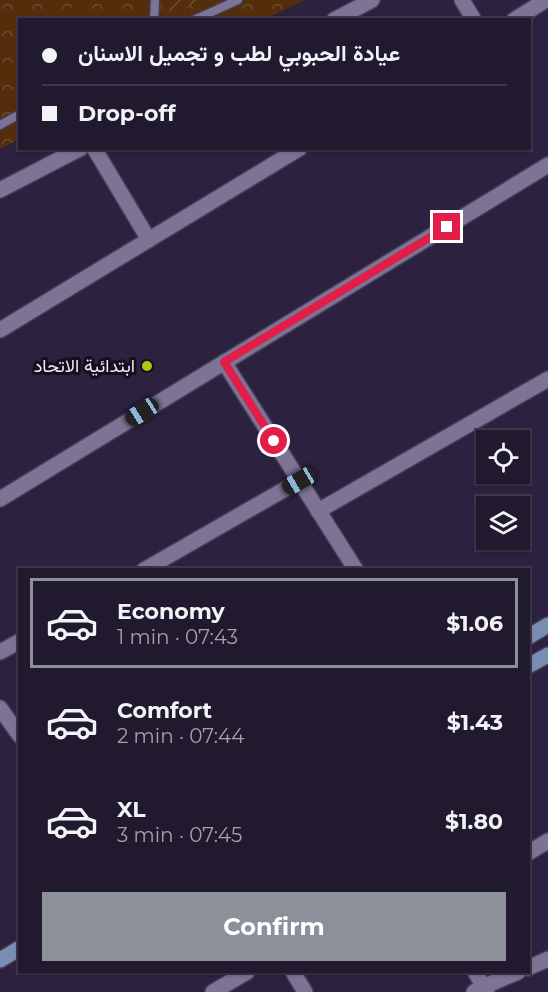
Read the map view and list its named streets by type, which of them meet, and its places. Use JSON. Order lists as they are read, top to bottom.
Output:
{
  "places": ["ابتدائية الاتحاد"],
  "page": {
    "banner": ["عيادة الحبوبي لطب و تجميل الاسنان", "Drop-off"],
    "list": [
      {
        "name": "Economy",
        "note": "1 min · 07:43",
        "value": "$1.06"
      },
      {
        "name": "Comfort",
        "note": "2 min · 07:44",
        "value": "$1.43"
      },
      {
        "name": "XL",
        "note": "3 min · 07:45",
        "value": "$1.80"
      }
    ],
    "buttons": "Confirm"
  }
}
